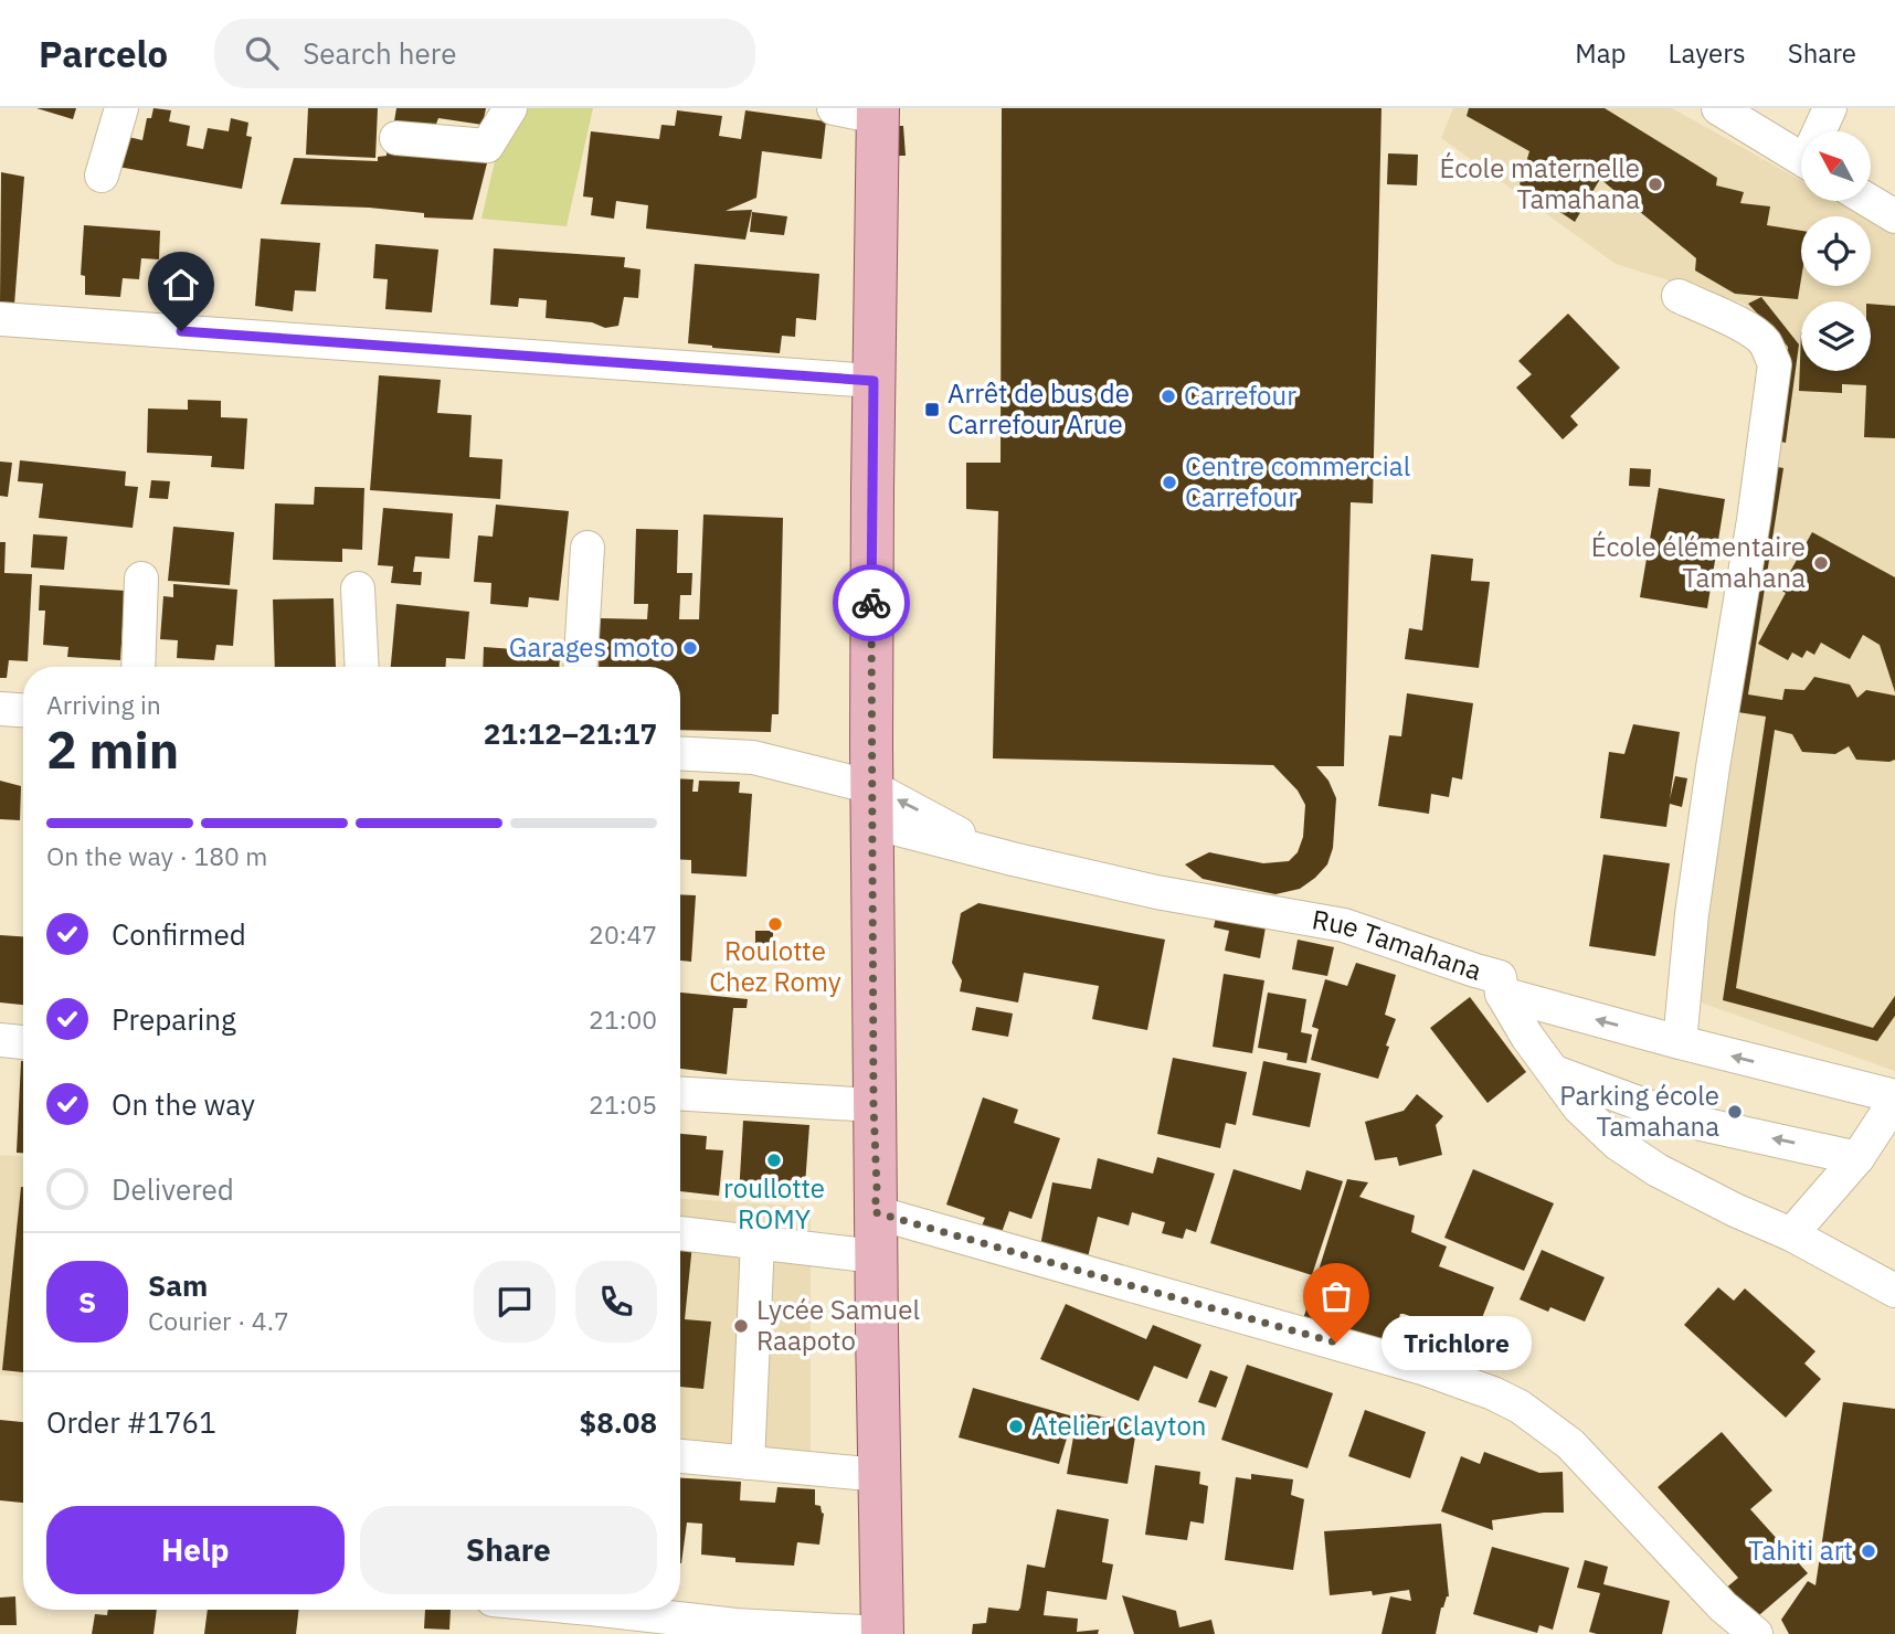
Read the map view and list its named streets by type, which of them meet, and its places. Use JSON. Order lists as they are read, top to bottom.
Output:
{
  "streets": {
    "street": ["Rue Tamahana"]
  },
  "places": {
    "other": [
      "École maternelle Tamahana",
      "Carrefour",
      "Centre commercial Carrefour",
      "École élémentaire Tamahana",
      "Garages moto",
      "Roulotte Chez Romy",
      "Parking école Tamahana",
      "roullotte ROMY",
      "Lycée Samuel Raapoto",
      "Trichlore",
      "Atelier Clayton",
      "Tahiti art"
    ],
    "transit": ["Arrêt de bus de Carrefour Arue"]
  },
  "north": "top left",
  "page": {
    "header": "Parcelo",
    "search": "Search here",
    "nav": ["Map", "Layers", "Share"],
    "heading": ["2 min", "Arriving in", "21:12–21:17"],
    "panel": [
      "Sam",
      "Courier · 4.7",
      "Order #1761",
      "$8.08"
    ],
    "bar": "On the way · 180 m",
    "list": [
      ["Confirmed", "20:47"],
      ["Preparing", "21:00"],
      ["On the way", "21:05"],
      "Delivered"
    ],
    "round": "S",
    "bubble": "Trichlore",
    "buttons": ["Help", "Share"]
  }
}
